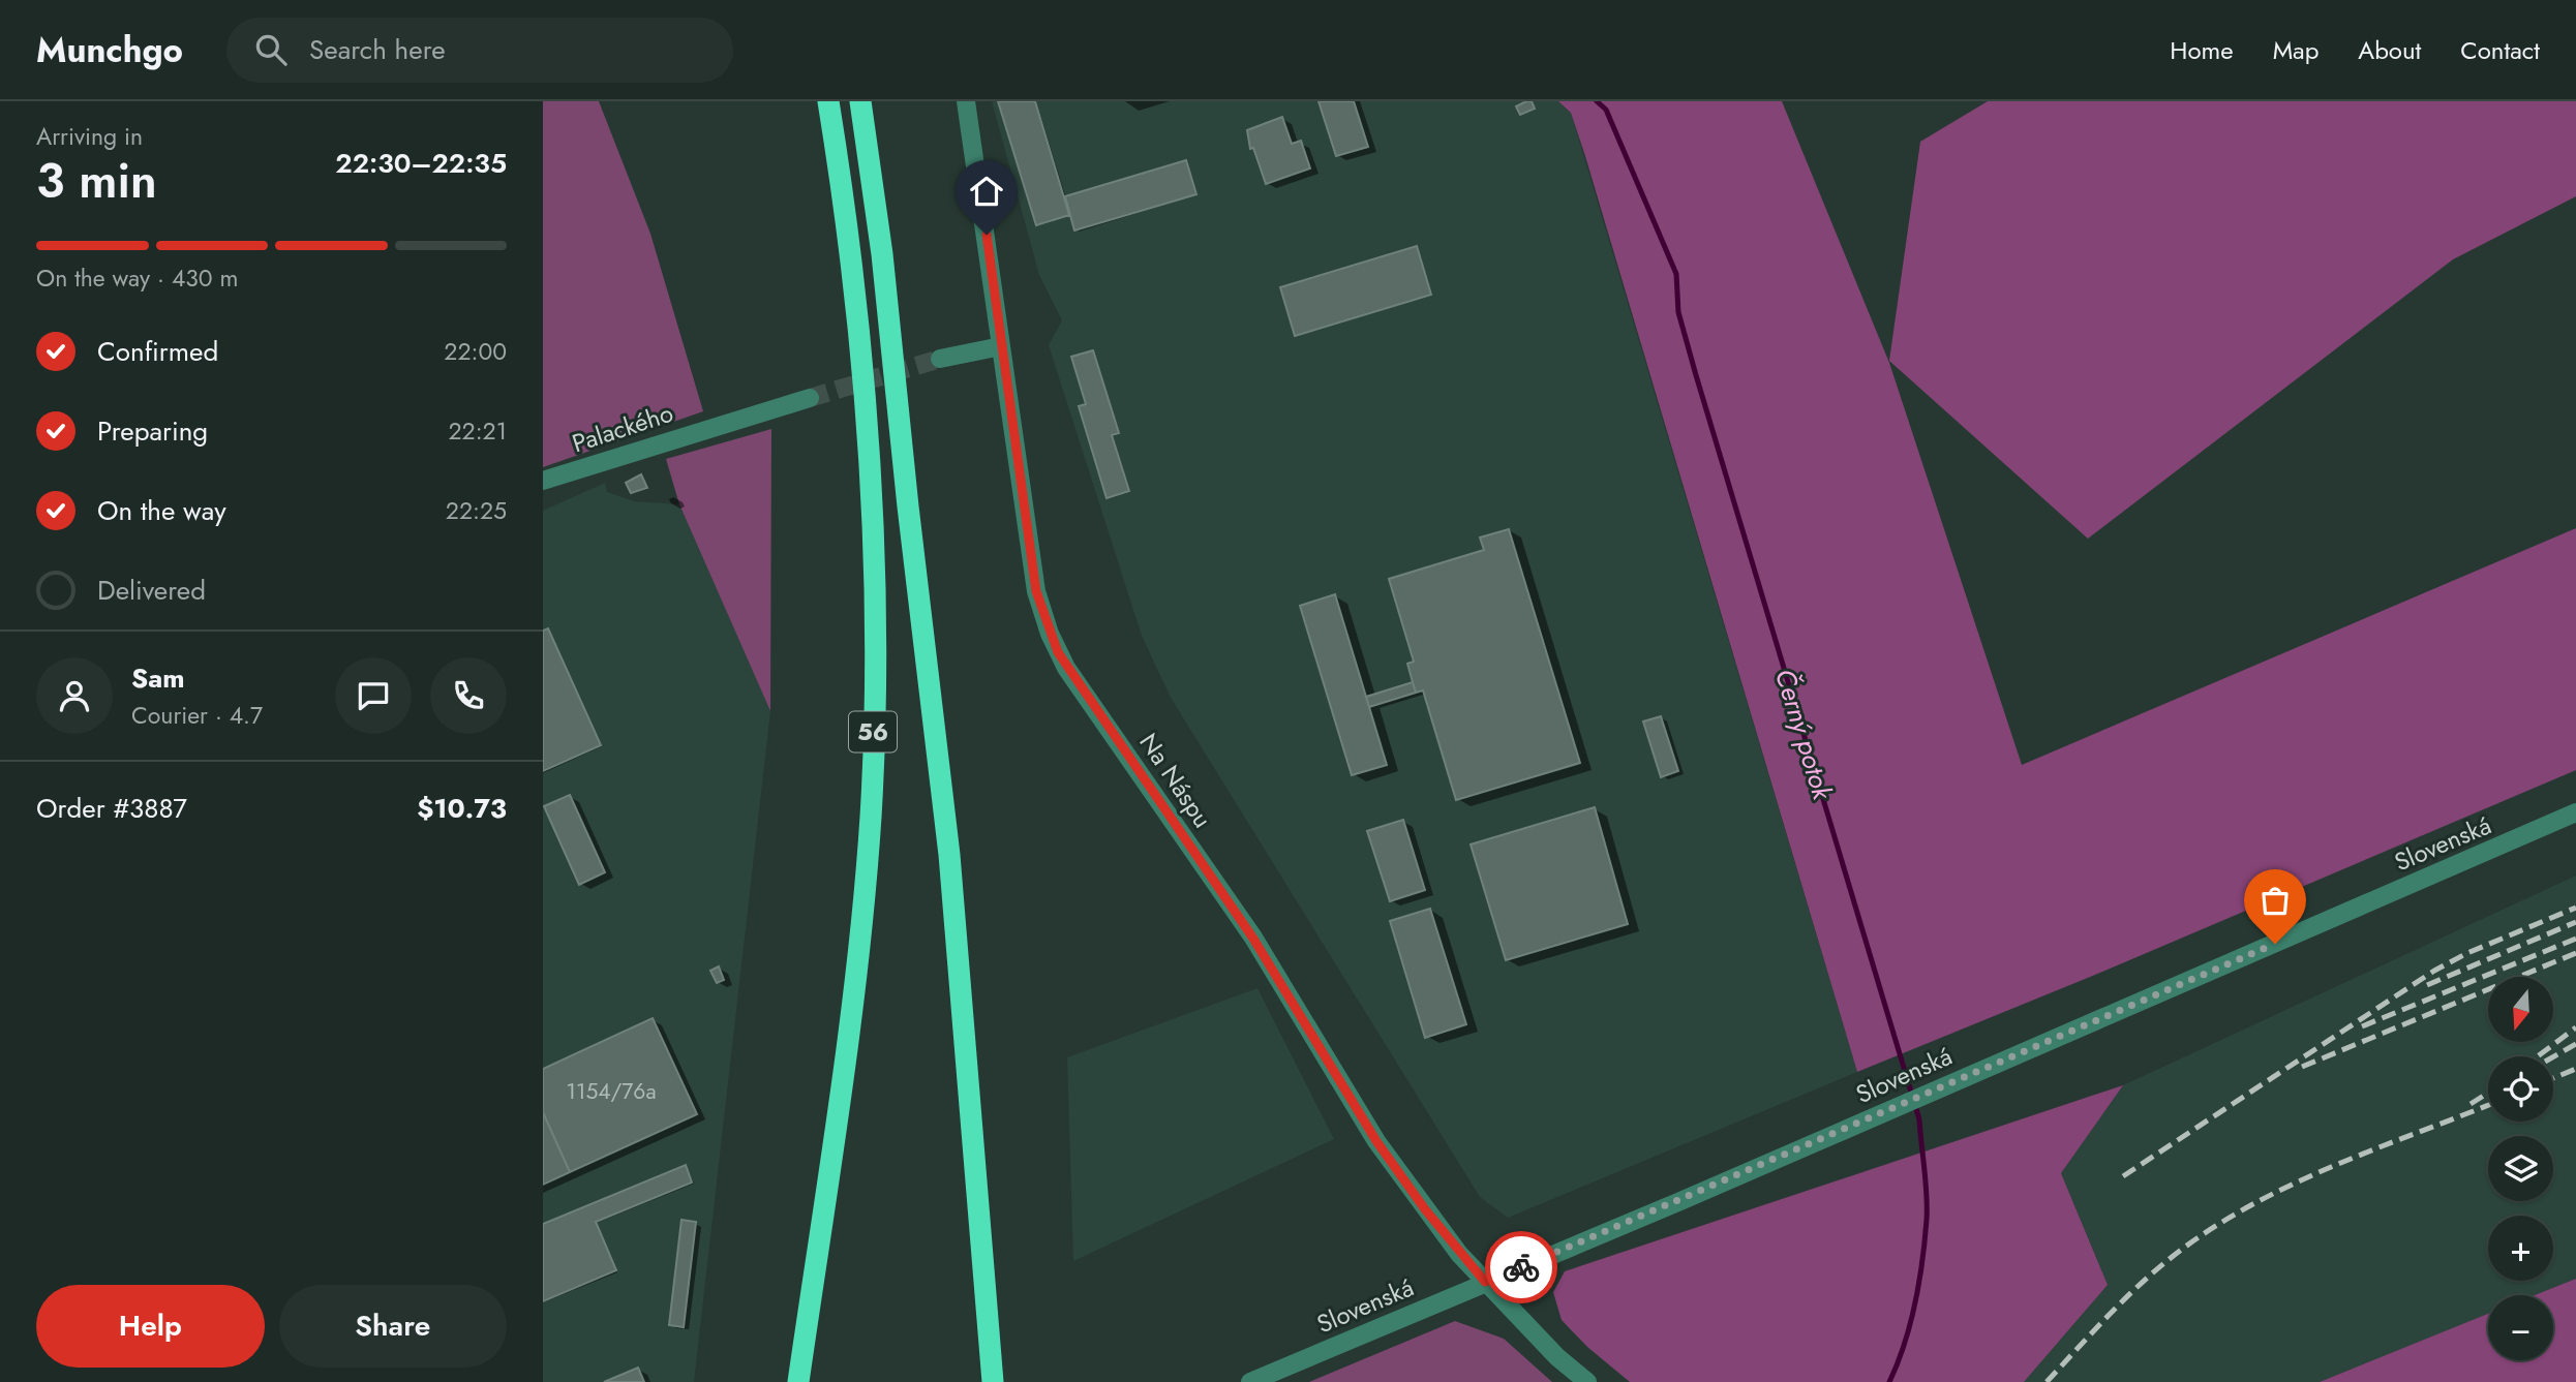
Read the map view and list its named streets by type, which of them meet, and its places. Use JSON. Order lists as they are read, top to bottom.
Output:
{
  "streets": {
    "highway": ["56"],
    "street": ["Palackého", "Na Náspu", "Slovenská"]
  },
  "crossings": [
    ["Na Náspu", "Slovenská"]
  ],
  "water": ["Černý potok"],
  "house_numbers": ["1154/76a"],
  "north": "bottom",
  "page": {
    "header": "Munchgo",
    "search": "Search here",
    "nav": [
      "Home",
      "Map",
      "About",
      "Contact"
    ],
    "heading": ["3 min", "Arriving in", "22:30–22:35"],
    "panel": [
      "Sam",
      "Courier · 4.7",
      "Order #3887",
      "$10.73"
    ],
    "bar": "On the way · 430 m",
    "list": [
      ["Confirmed", "22:00"],
      ["Preparing", "22:21"],
      ["On the way", "22:25"],
      "Delivered"
    ],
    "map_buttons": ["+", "−"],
    "buttons": ["Help", "Share"]
  }
}
